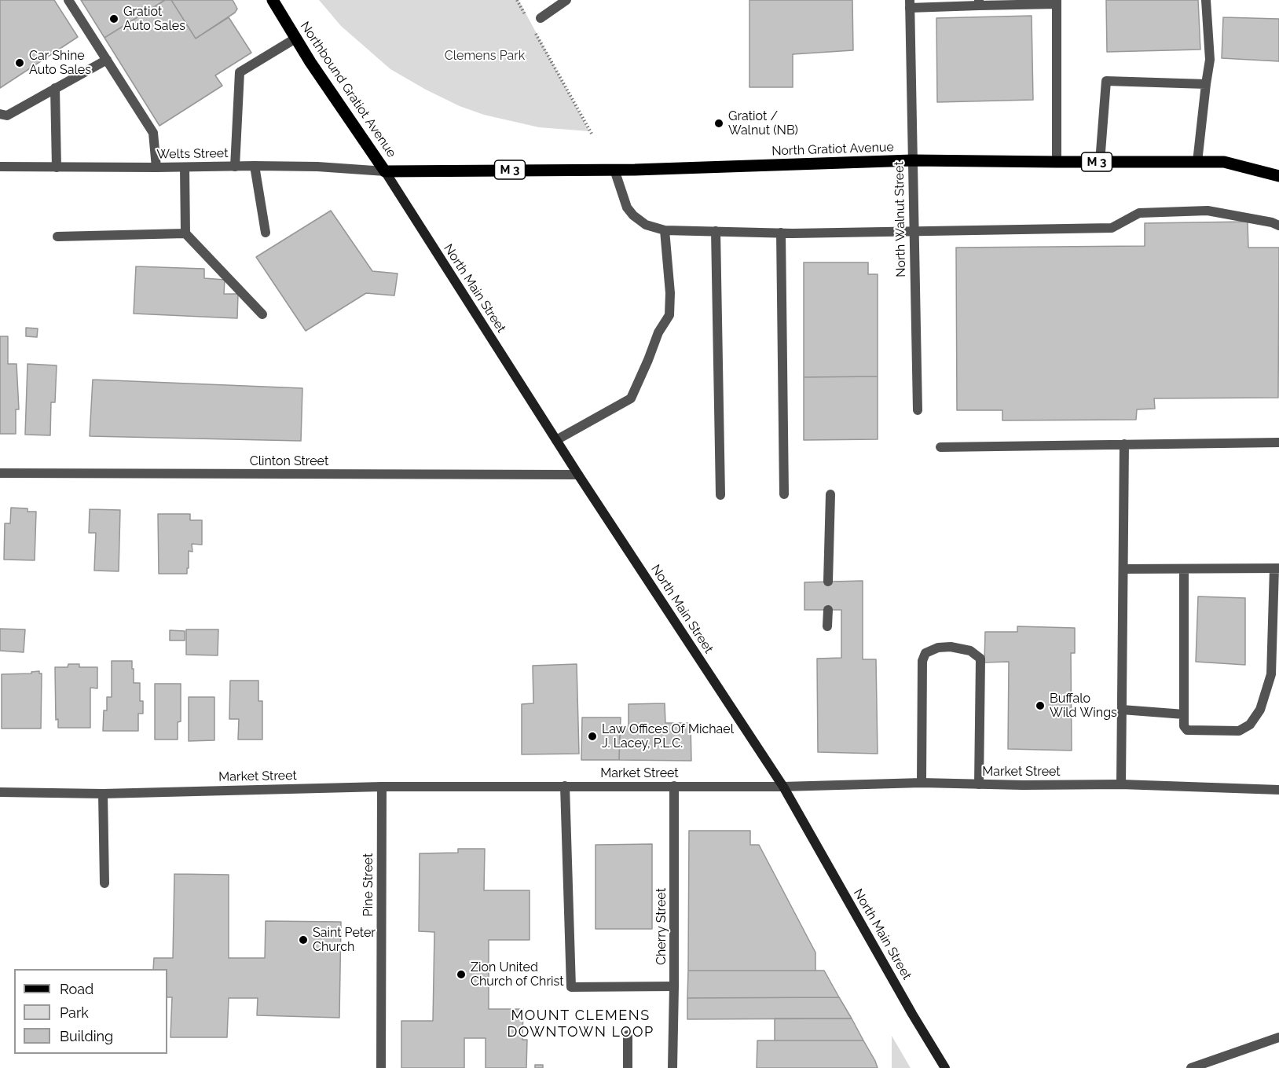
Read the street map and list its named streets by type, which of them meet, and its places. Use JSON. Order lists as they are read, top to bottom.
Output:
{
  "streets": {
    "main road": [
      "Northbound Gratiot Avenue",
      "North Gratiot Avenue",
      "M 3",
      "North Main Street"
    ],
    "street": [
      "Welts Street",
      "North Walnut Street",
      "Clinton Street",
      "Market Street",
      "Pine Street",
      "Cherry Street"
    ]
  },
  "crossings": [
    ["Northbound Gratiot Avenue", "North Gratiot Avenue"],
    ["Northbound Gratiot Avenue", "Welts Street"],
    ["Northbound Gratiot Avenue", "North Main Street"],
    ["North Gratiot Avenue", "Welts Street"],
    ["North Gratiot Avenue", "North Walnut Street"],
    ["North Gratiot Avenue", "North Main Street"],
    ["Welts Street", "North Main Street"],
    ["North Main Street", "Clinton Street"],
    ["North Main Street", "Market Street"],
    ["Market Street", "Pine Street"],
    ["Market Street", "Cherry Street"]
  ],
  "districts": ["MOUNT CLEMENS DOWNTOWN LOOP"],
  "parks": ["Clemens Park"],
  "places": [
    "Gratiot Auto Sales",
    "Car Shine Auto Sales",
    "Gratiot / Walnut (NB)",
    "Buffalo Wild Wings",
    "Law Offices Of Michael J. Lacey, P.L.C.",
    "Saint Peter Church",
    "Zion United Church of Christ"
  ],
  "legend": ["Road", "Park", "Building"]
}
